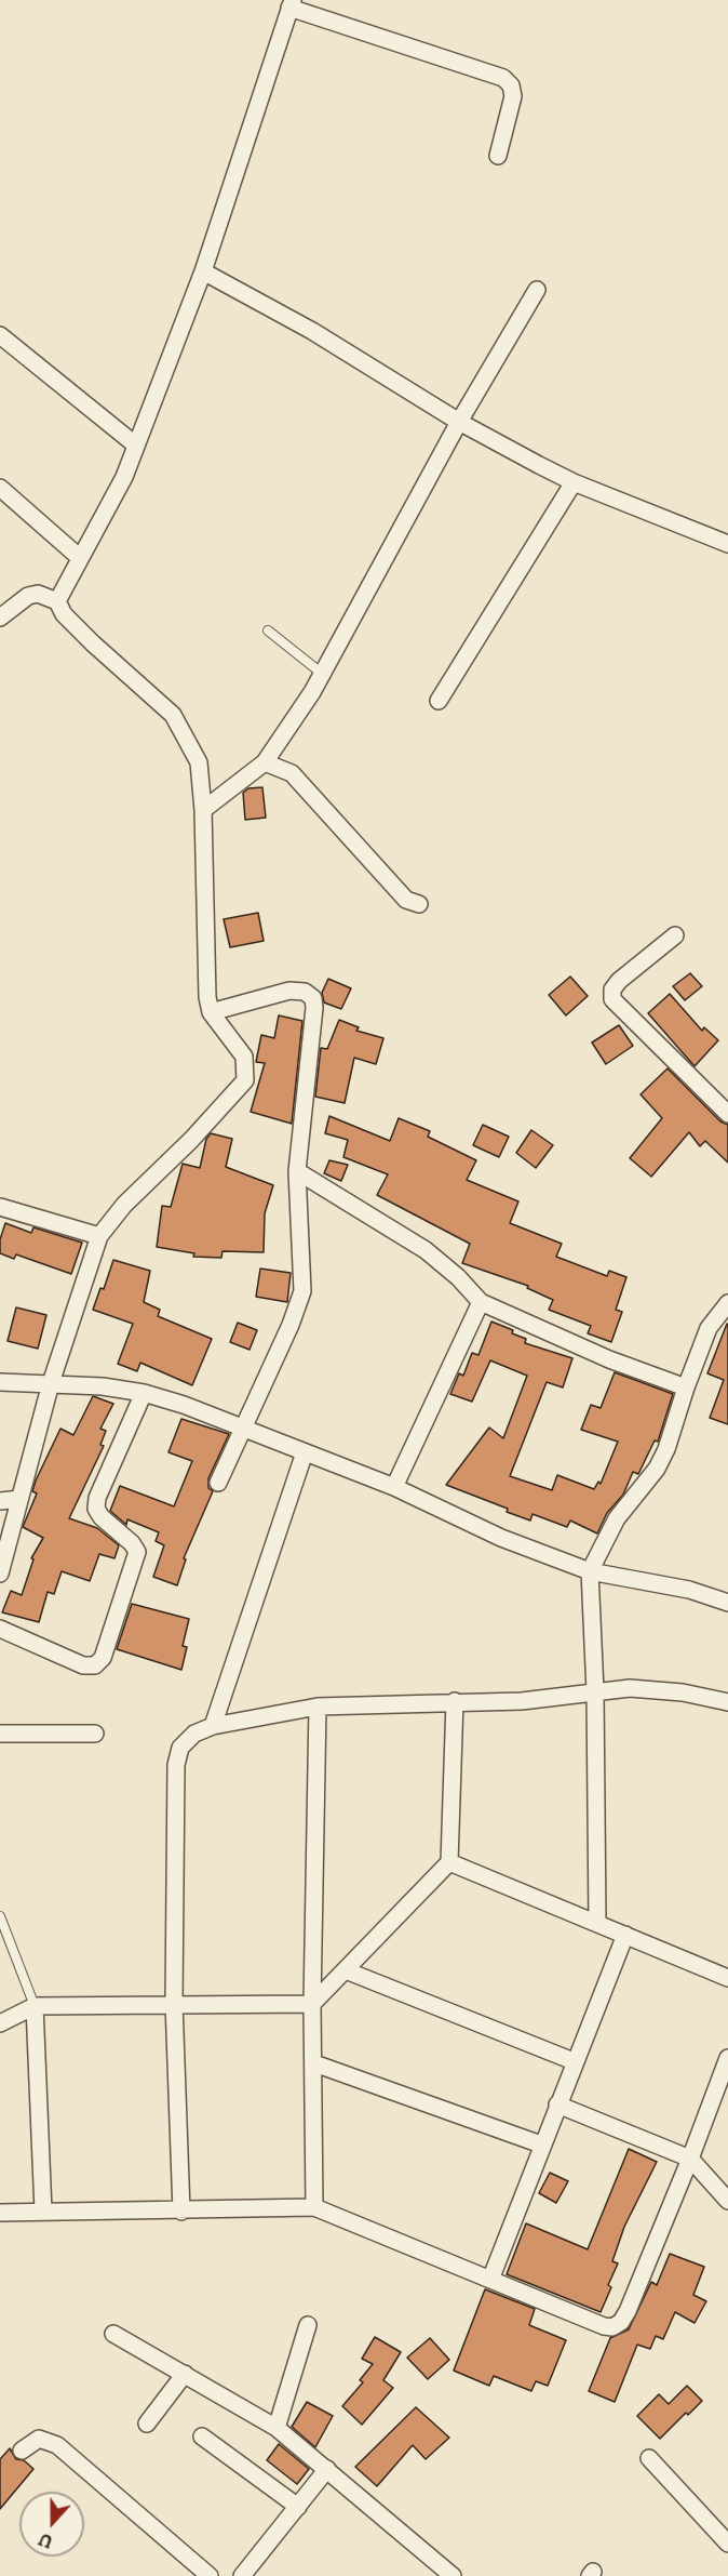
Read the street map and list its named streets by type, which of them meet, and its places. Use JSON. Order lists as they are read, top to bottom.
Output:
{
  "north": "bottom"
}
